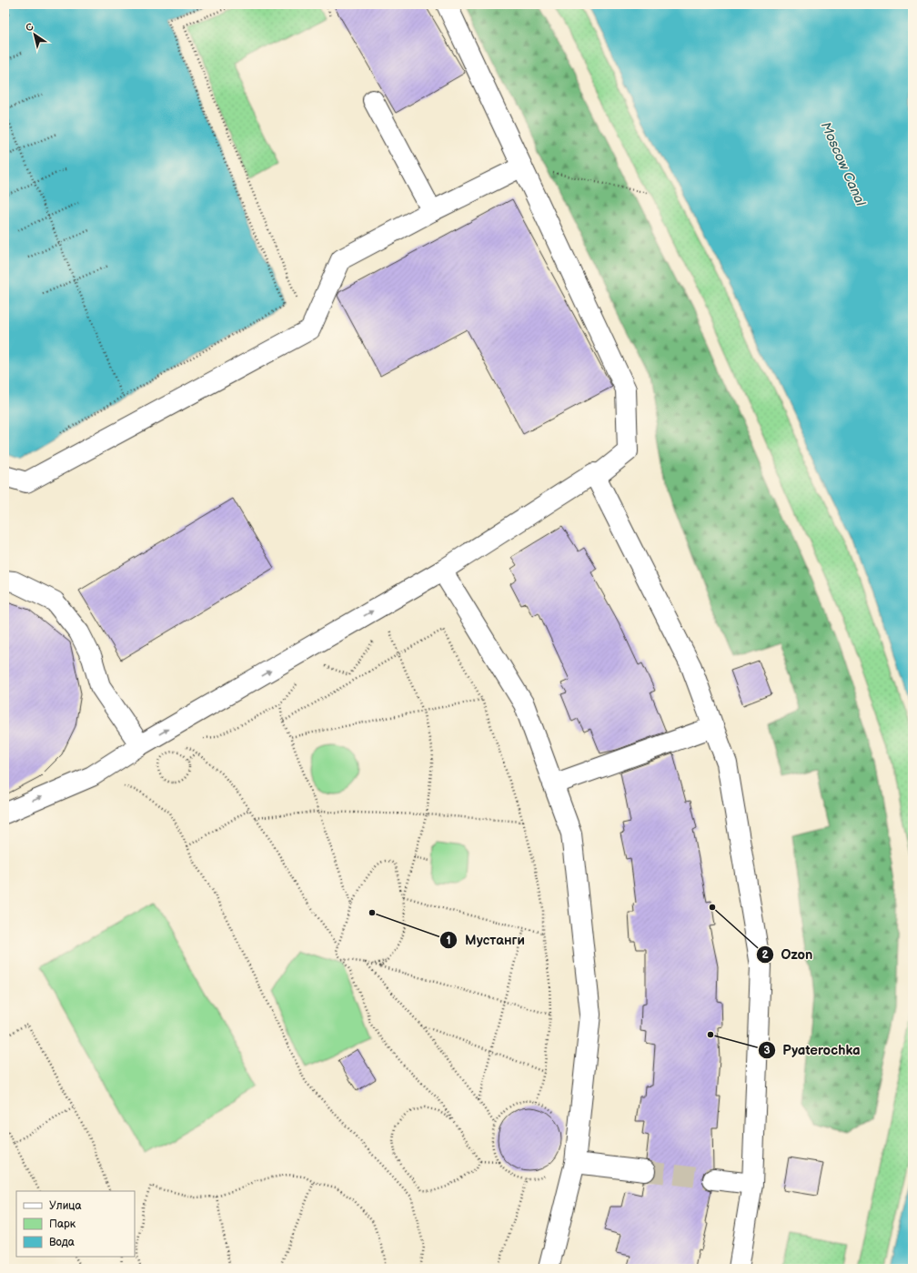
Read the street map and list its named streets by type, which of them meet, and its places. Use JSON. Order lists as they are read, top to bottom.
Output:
{
  "water": ["Moscow Canal"],
  "places": ["Ozon", "Мустанги", "Pyaterochka"],
  "legend": ["Улица", "Парк", "Вода"],
  "north": "top left"
}
